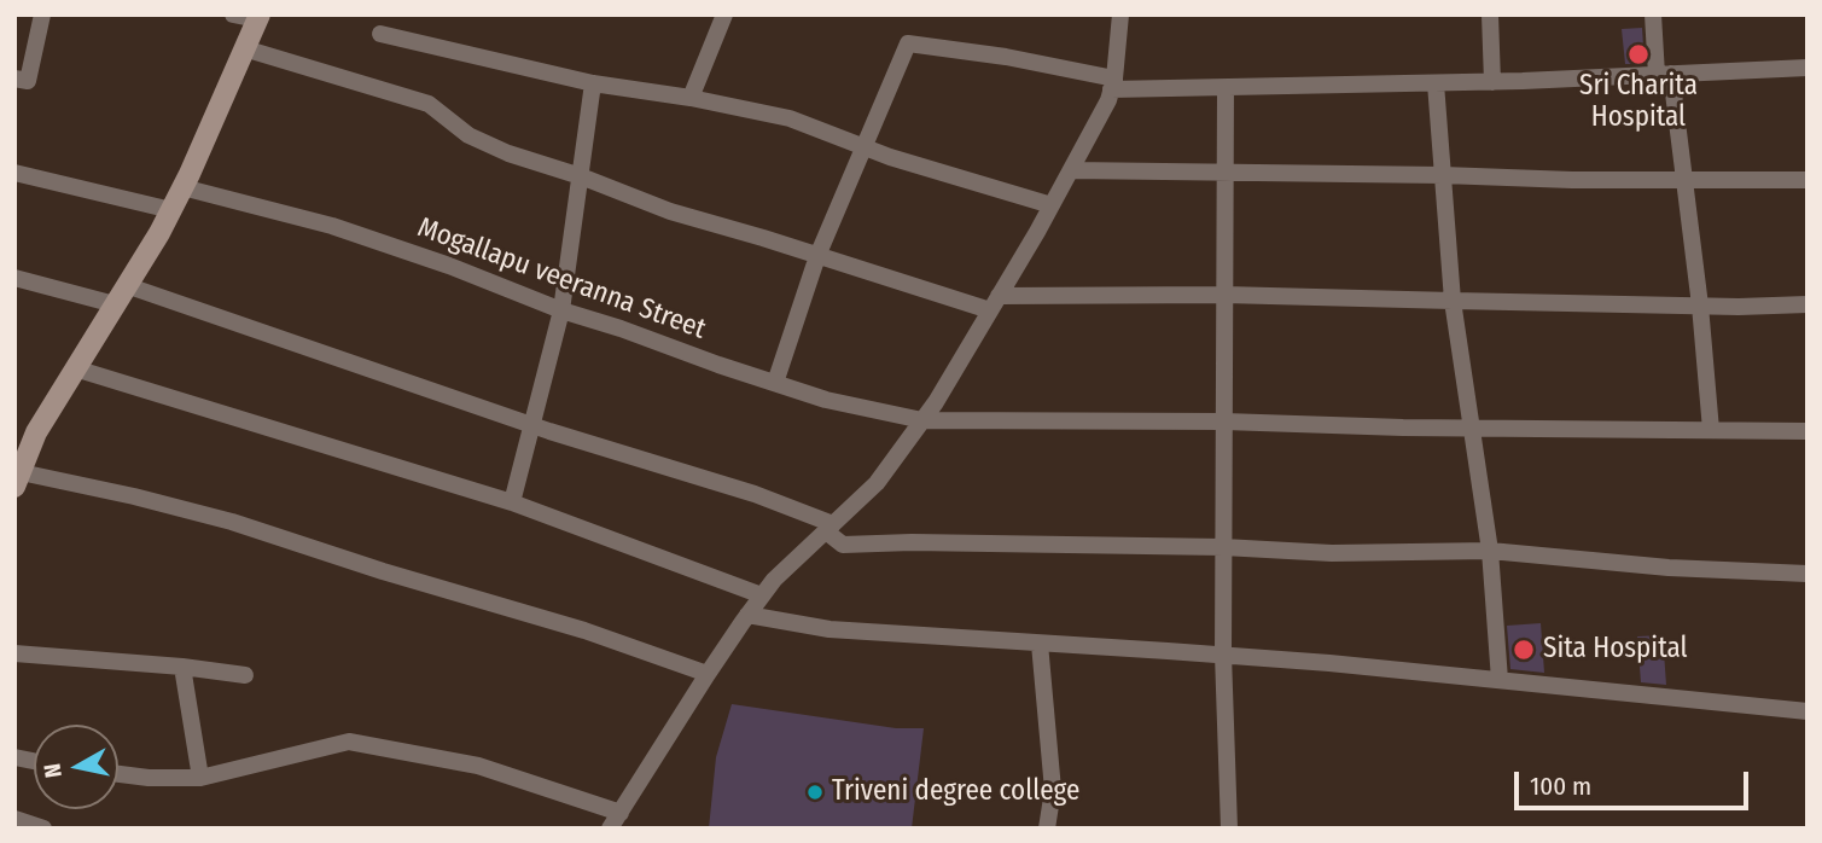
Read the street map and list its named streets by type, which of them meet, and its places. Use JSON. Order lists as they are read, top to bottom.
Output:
{
  "streets": {
    "street": ["Mogallapu veeranna Street"]
  },
  "places": ["Sri Charita Hospital", "Sita Hospital", "Triveni degree college"],
  "scale_bar": "100 m",
  "north": "left"
}
